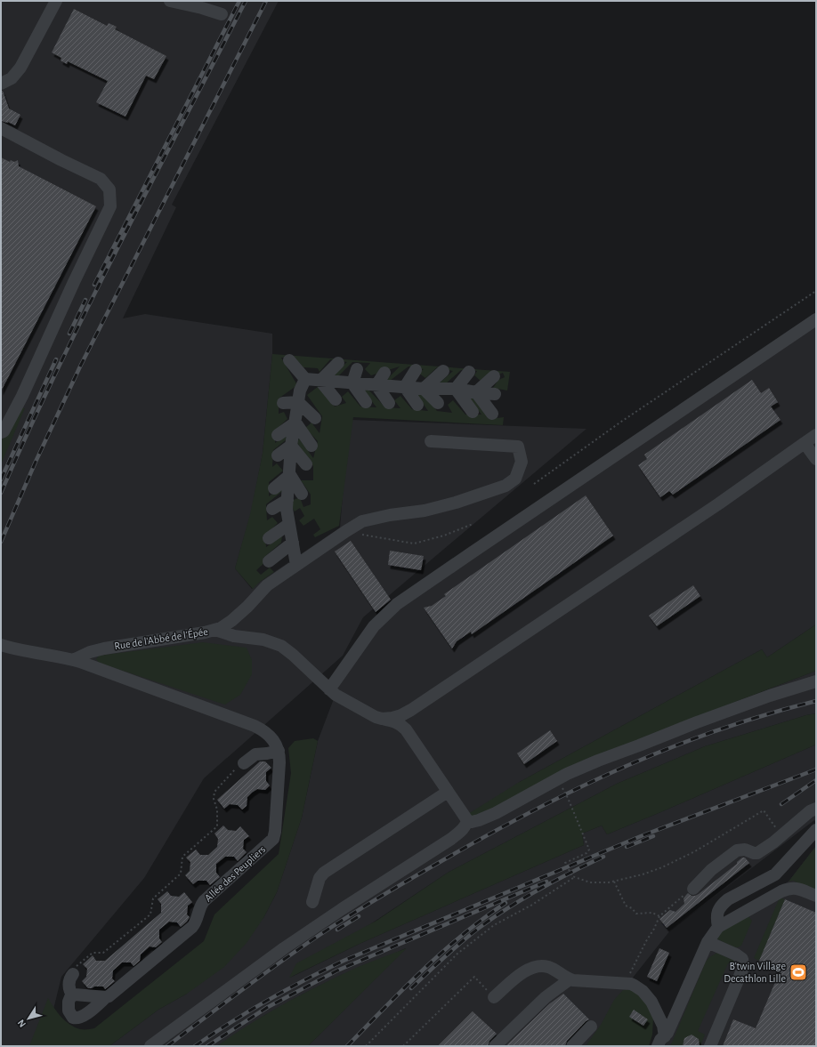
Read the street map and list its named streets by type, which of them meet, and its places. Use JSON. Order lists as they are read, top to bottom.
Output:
{
  "streets": {
    "street": ["Rue de l'Abbé de l'Épée", "Allée des Peupliers"]
  },
  "crossings": [
    ["Rue de l'Abbé de l'Épée", "Allée des Peupliers"]
  ],
  "places": {
    "sports": ["B'twin Village Decathlon Lille"]
  },
  "north": "bottom left"
}
